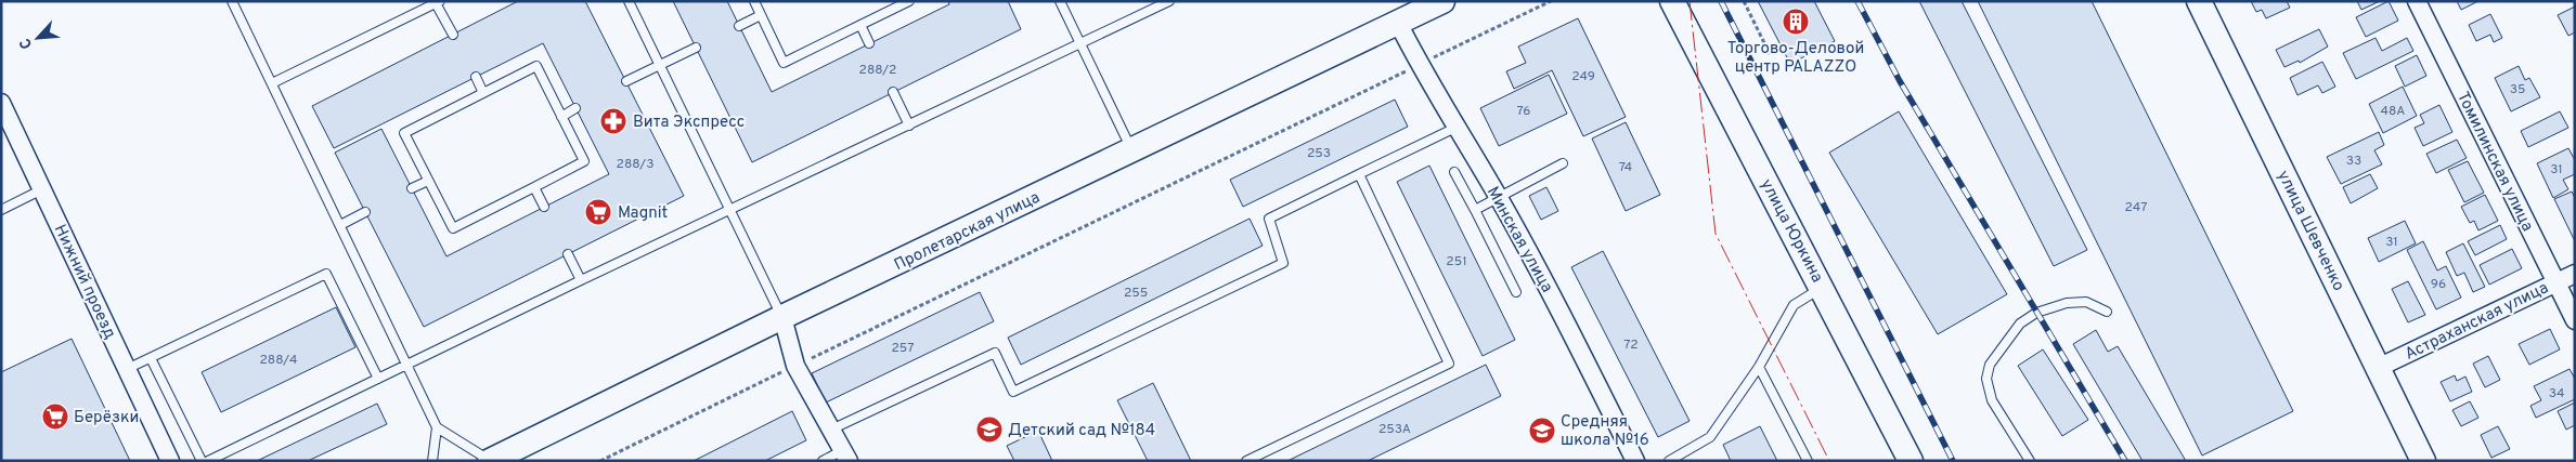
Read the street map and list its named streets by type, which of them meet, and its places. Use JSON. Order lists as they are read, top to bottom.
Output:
{
  "streets": {
    "main road": ["Пролетарская улица", "улица Юркина", "улица Шевченко"],
    "street": [
      "Томилинская улица",
      "Минская улица",
      "Нижний проезд",
      "Астраханская улица"
    ]
  },
  "crossings": [
    ["Томилинская улица", "Астраханская улица"],
    ["Пролетарская улица", "Минская улица"],
    ["улица Шевченко", "Астраханская улица"]
  ],
  "places": {
    "building": ["Торгово-Деловой центр PALAZZO"],
    "pharmacy": ["Вита Экспресс"],
    "supermarket": ["Magnit", "Берёзки"],
    "school or university": ["Детский сад №184", "Средняя школа №16"]
  },
  "house_numbers": [
    "288/2",
    "249",
    "35",
    "76",
    "48А",
    "253",
    "33",
    "288/3",
    "74",
    "31",
    "247",
    "31",
    "251",
    "96",
    "255",
    "72",
    "257",
    "288/4",
    "34",
    "253А"
  ],
  "north": "bottom left"
}
